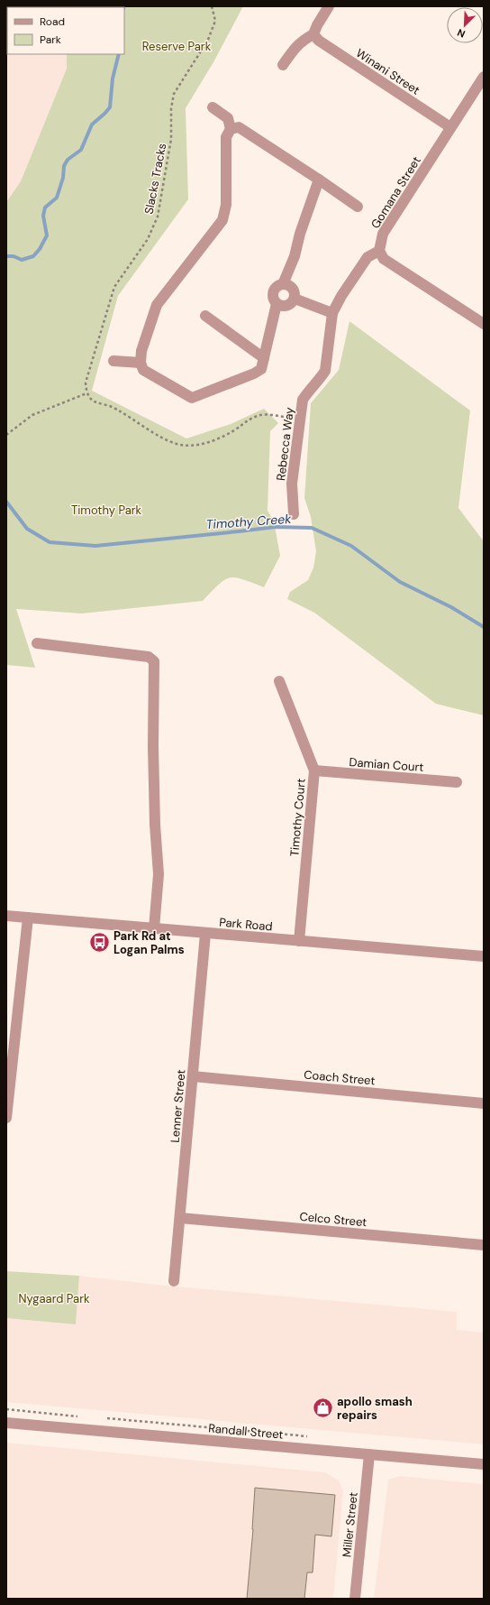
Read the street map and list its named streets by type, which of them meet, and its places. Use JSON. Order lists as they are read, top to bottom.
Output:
{
  "streets": {
    "street": [
      "Winani Street",
      "Gomana Street",
      "Rebecca Way",
      "Damian Court",
      "Timothy Court",
      "Park Road",
      "Coach Street",
      "Lenner Street",
      "Celco Street",
      "Randall Street",
      "Miller Street"
    ],
    "path": ["Slacks Tracks"]
  },
  "crossings": [
    ["Winani Street", "Gomana Street"],
    ["Gomana Street", "Rebecca Way"],
    ["Damian Court", "Timothy Court"],
    ["Timothy Court", "Park Road"],
    ["Park Road", "Lenner Street"],
    ["Coach Street", "Lenner Street"],
    ["Lenner Street", "Celco Street"],
    ["Randall Street", "Miller Street"]
  ],
  "water": ["Timothy Creek"],
  "parks": ["Reserve Park", "Timothy Park", "Nygaard Park"],
  "places": {
    "bus stop": ["Park Rd at Logan Palms"],
    "shop": ["apollo smash repairs"]
  },
  "legend": ["Road", "Park"],
  "north": "bottom left"
}
